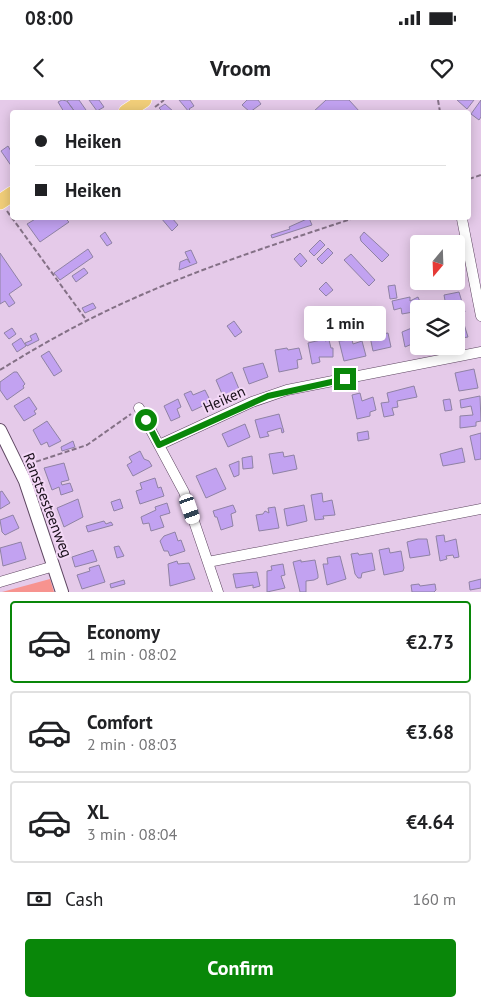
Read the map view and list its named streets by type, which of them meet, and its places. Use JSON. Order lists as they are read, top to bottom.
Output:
{
  "streets": {
    "street": ["Heiken", "Ranstsesteenweg"]
  },
  "north": "bottom",
  "page": {
    "status": "08:00",
    "header": "Vroom",
    "banner": ["Heiken", "Heiken"],
    "bubble": "1 min",
    "list": [
      {
        "name": "Economy",
        "note": "1 min · 08:02",
        "value": "€2.73"
      },
      {
        "name": "Comfort",
        "note": "2 min · 08:03",
        "value": "€3.68"
      },
      {
        "name": "XL",
        "note": "3 min · 08:04",
        "value": "€4.64"
      }
    ],
    "pay": ["Cash", "160 m"],
    "buttons": "Confirm"
  }
}
